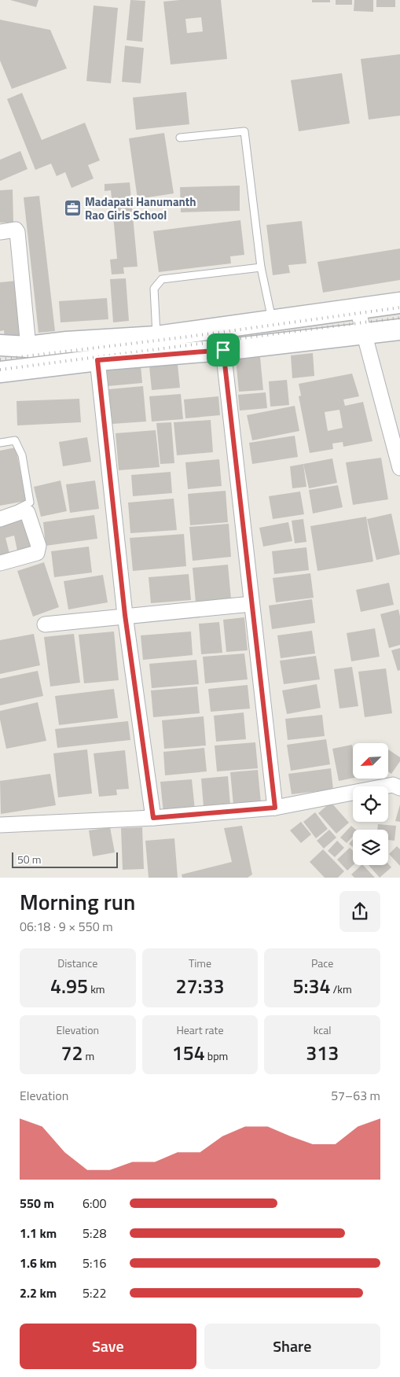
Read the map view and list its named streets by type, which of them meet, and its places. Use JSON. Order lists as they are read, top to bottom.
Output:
{
  "places": {
    "office": ["Madapati Hanumanth Rao Girls School"]
  },
  "scale_bar": "50 m",
  "north": "bottom left",
  "page": {
    "scale": "50 m",
    "heading": ["Morning run", "06:18 · 9 × 550 m"],
    "stats": [
      ["Distance", "4.95 km"],
      ["Time", "27:33"],
      ["Pace", "5:34 /km"],
      ["Elevation", "72 m"],
      ["Heart rate", "154 bpm"],
      ["kcal", "313"]
    ],
    "chart": ["Elevation", "57–63 m"],
    "list": [
      {
        "name": "550 m",
        "note": "6:00"
      },
      {
        "name": "1.1 km",
        "note": "5:28"
      },
      {
        "name": "1.6 km",
        "note": "5:16"
      },
      {
        "name": "2.2 km",
        "note": "5:22"
      }
    ],
    "buttons": ["Save", "Share"]
  }
}
